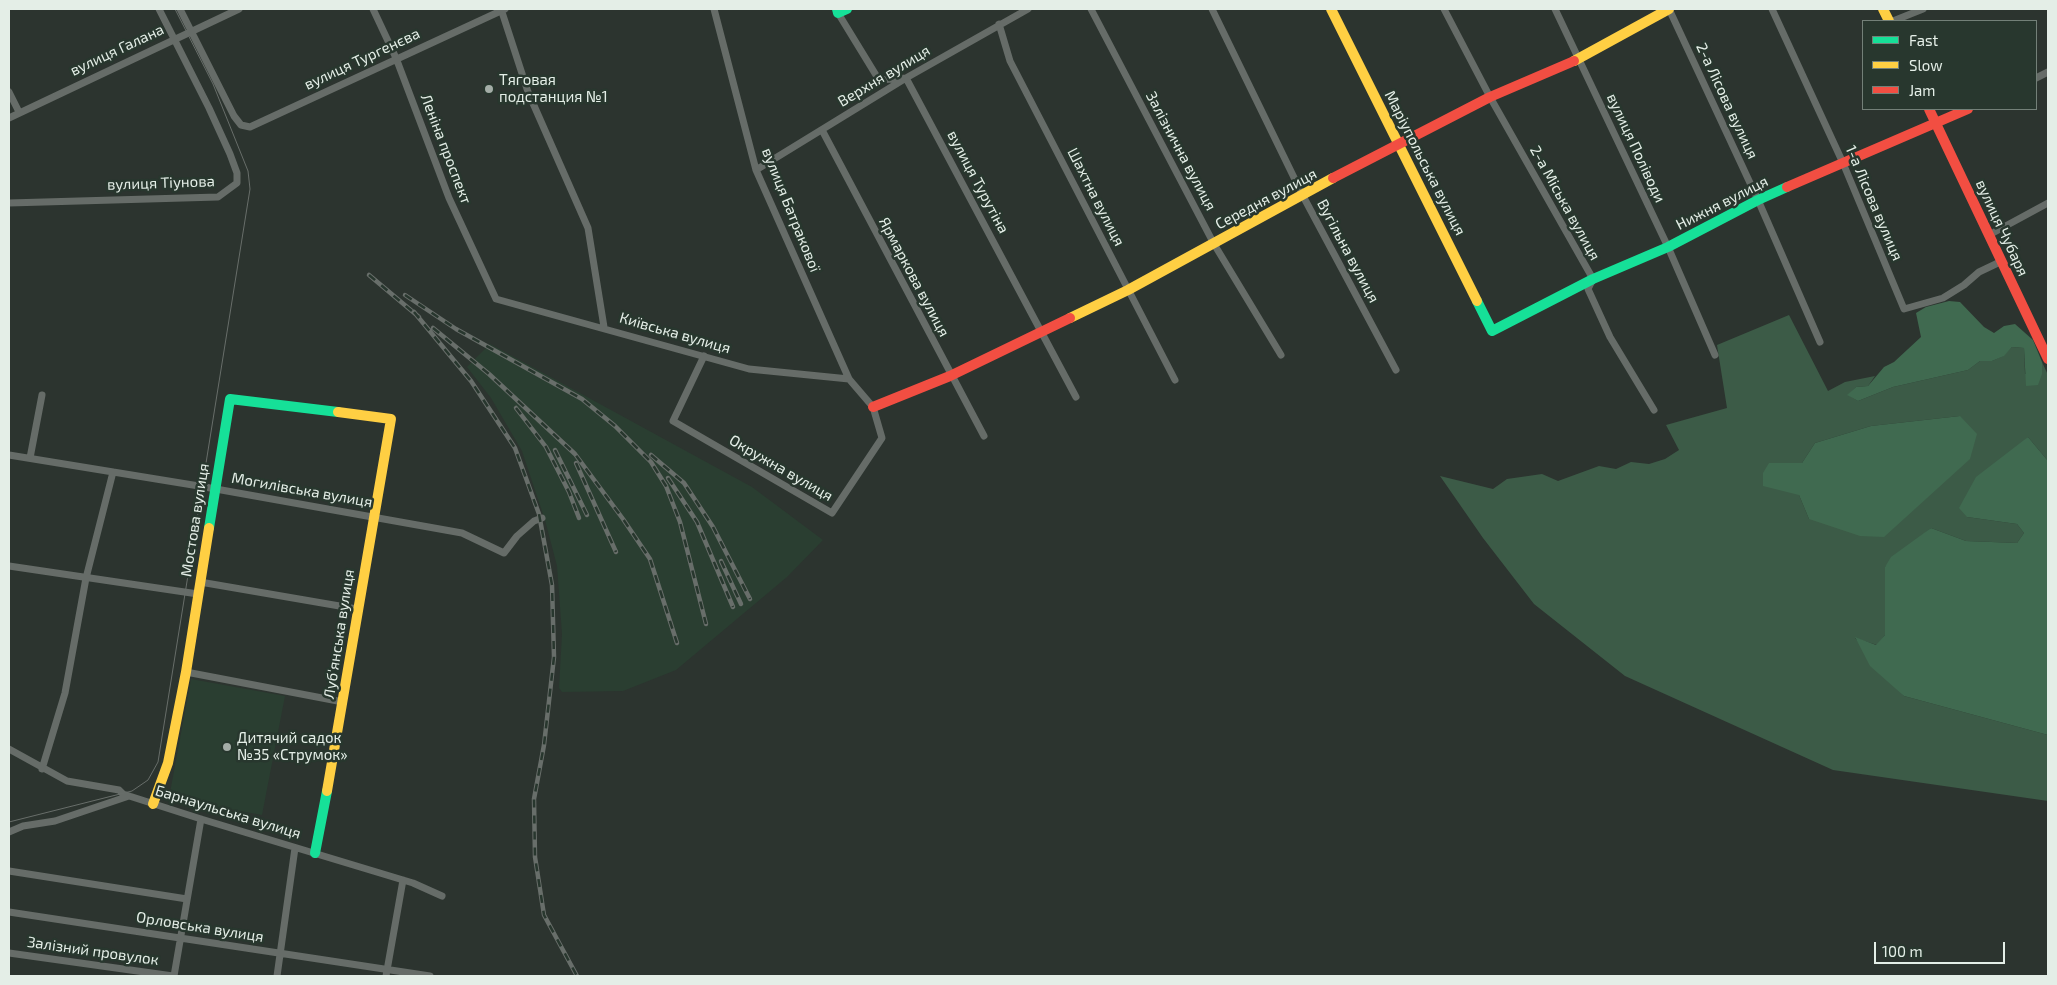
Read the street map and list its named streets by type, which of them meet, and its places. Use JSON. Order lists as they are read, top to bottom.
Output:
{
  "streets": {
    "street": [
      "вулиця Галана",
      "вулиця Тургенєва",
      "Верхня вулиця",
      "2-а Лісова вулиця",
      "вулиця Поліводи",
      "Леніна проспект",
      "Залізнична вулиця",
      "Маріупольська вулиця",
      "вулиця Турутіна",
      "вулиця Тіунова",
      "Шахтна вулиця",
      "Середня вулиця",
      "2-а Міська вулиця",
      "Нижня вулиця",
      "1-а Лісова вулиця",
      "вулиця Батракової",
      "вулиця Чубаря",
      "Вугільна вулиця",
      "Ярмаркова вулиця",
      "Київська вулиця",
      "Окружна вулиця",
      "Могилівська вулиця",
      "Мостова вулиця",
      "Луб'янська вулиця",
      "Барнаульська вулиця",
      "Орловська вулиця",
      "Залізний провулок"
    ]
  },
  "crossings": [
    ["вулиця Галана", "вулиця Тургенєва"],
    ["вулиця Галана", "вулиця Тіунова"],
    ["вулиця Тургенєва", "Леніна проспект"],
    ["Верхня вулиця", "вулиця Турутіна"],
    ["Верхня вулиця", "Шахтна вулиця"],
    ["Верхня вулиця", "вулиця Батракової"],
    ["Верхня вулиця", "Ярмаркова вулиця"],
    ["2-а Лісова вулиця", "Середня вулиця"],
    ["2-а Лісова вулиця", "Нижня вулиця"],
    ["вулиця Поліводи", "Середня вулиця"],
    ["вулиця Поліводи", "Нижня вулиця"],
    ["Леніна проспект", "Київська вулиця"],
    ["Залізнична вулиця", "Середня вулиця"],
    ["Маріупольська вулиця", "Середня вулиця"],
    ["Маріупольська вулиця", "Нижня вулиця"],
    ["вулиця Турутіна", "Середня вулиця"],
    ["Шахтна вулиця", "Середня вулиця"],
    ["Середня вулиця", "2-а Міська вулиця"],
    ["Середня вулиця", "вулиця Батракової"],
    ["Середня вулиця", "Вугільна вулиця"],
    ["Середня вулиця", "Ярмаркова вулиця"],
    ["Середня вулиця", "Окружна вулиця"],
    ["2-а Міська вулиця", "Нижня вулиця"],
    ["Нижня вулиця", "1-а Лісова вулиця"],
    ["Нижня вулиця", "вулиця Чубаря"],
    ["1-а Лісова вулиця", "вулиця Чубаря"],
    ["вулиця Батракової", "Київська вулиця"],
    ["вулиця Батракової", "Окружна вулиця"],
    ["Київська вулиця", "Окружна вулиця"],
    ["Могилівська вулиця", "Мостова вулиця"],
    ["Могилівська вулиця", "Луб'янська вулиця"],
    ["Мостова вулиця", "Луб'янська вулиця"],
    ["Мостова вулиця", "Барнаульська вулиця"],
    ["Луб'янська вулиця", "Барнаульська вулиця"]
  ],
  "places": ["Тяговая подстанция №1", "Дитячий садок №35 «Струмок»"],
  "legend": ["Fast", "Slow", "Jam"],
  "scale_bar": "100 m"
}
